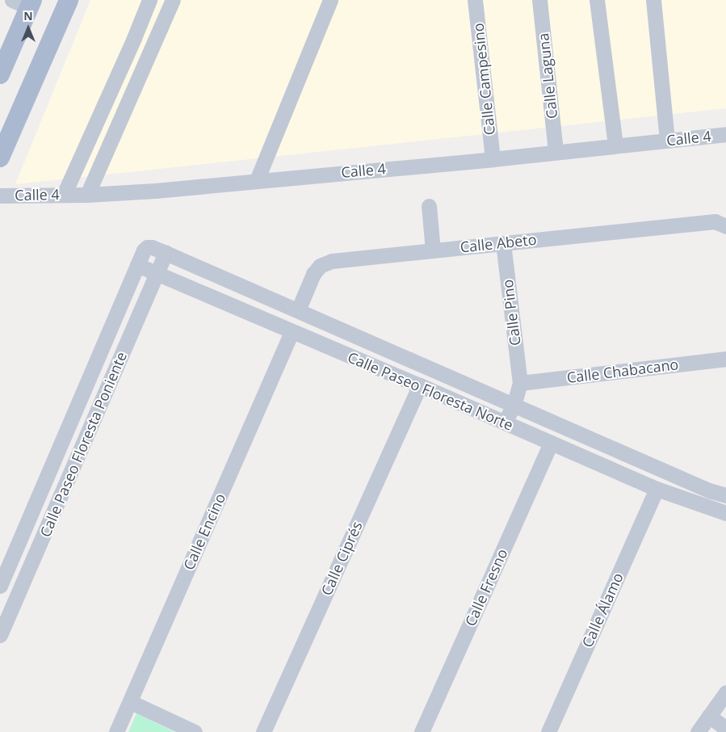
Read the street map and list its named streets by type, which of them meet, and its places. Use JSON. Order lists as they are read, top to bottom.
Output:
{
  "streets": {
    "street": [
      "Calle Laguna",
      "Calle Campesino",
      "Calle 4",
      "Calle Abeto",
      "Calle Pino",
      "Calle Chabacano",
      "Calle Paseo Floresta Norte",
      "Calle Paseo Floresta Poniente",
      "Calle Encino",
      "Calle Ciprés",
      "Calle Fresno",
      "Calle Álamo"
    ]
  },
  "crossings": [
    ["Calle Laguna", "Calle 4"],
    ["Calle Campesino", "Calle 4"],
    ["Calle Abeto", "Calle Pino"],
    ["Calle Abeto", "Calle Paseo Floresta Norte"],
    ["Calle Pino", "Calle Chabacano"],
    ["Calle Paseo Floresta Norte", "Calle Paseo Floresta Poniente"],
    ["Calle Paseo Floresta Norte", "Calle Encino"],
    ["Calle Paseo Floresta Norte", "Calle Ciprés"],
    ["Calle Paseo Floresta Norte", "Calle Fresno"],
    ["Calle Paseo Floresta Norte", "Calle Álamo"]
  ],
  "north": "top"
}
